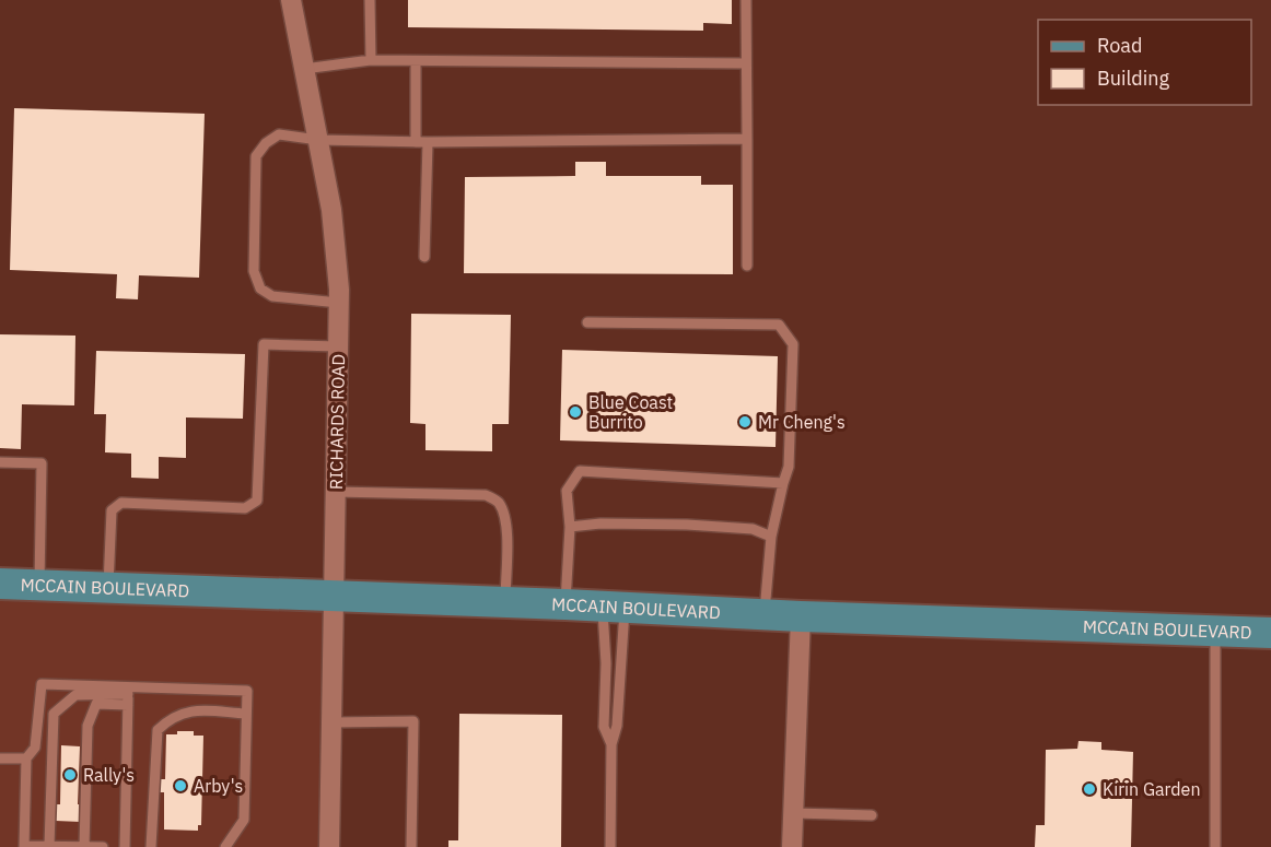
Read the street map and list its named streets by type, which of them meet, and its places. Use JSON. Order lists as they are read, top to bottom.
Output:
{
  "streets": {
    "main road": ["MCCAIN BOULEVARD"],
    "street": ["RICHARDS ROAD"]
  },
  "crossings": [
    ["RICHARDS ROAD", "MCCAIN BOULEVARD"]
  ],
  "places": [
    "Blue Coast Burrito",
    "Mr Cheng's",
    "Rally's",
    "Arby's",
    "Kirin Garden"
  ],
  "legend": ["Road", "Building"]
}
